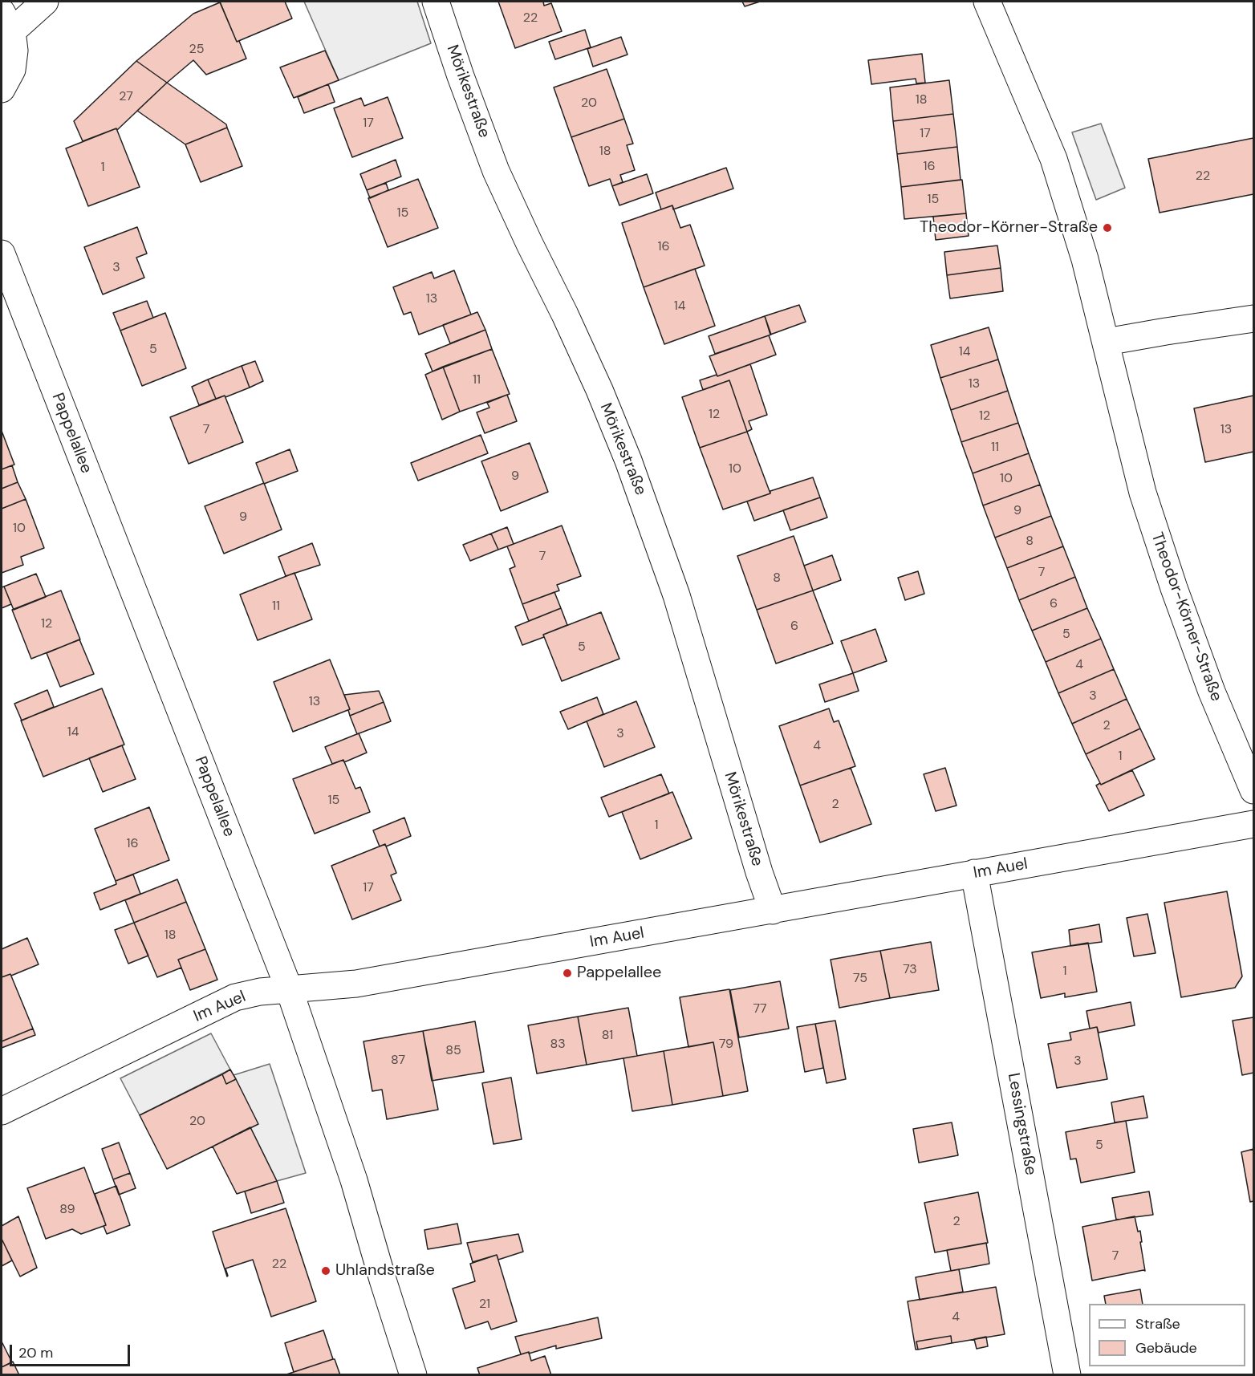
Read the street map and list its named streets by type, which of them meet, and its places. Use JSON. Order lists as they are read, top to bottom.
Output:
{
  "streets": {
    "street": [
      "Mörikestraße",
      "Pappelallee",
      "Theodor-Körner-Straße",
      "Im Auel",
      "Lessingstraße"
    ]
  },
  "crossings": [
    ["Mörikestraße", "Im Auel"],
    ["Pappelallee", "Im Auel"],
    ["Im Auel", "Lessingstraße"]
  ],
  "places": ["Theodor-Körner-Straße", "Pappelallee", "Uhlandstraße"],
  "house_numbers": [
    "22",
    "25",
    "27",
    "18",
    "20",
    "17",
    "17",
    "18",
    "16",
    "1",
    "22",
    "15",
    "15",
    "16",
    "3",
    "13",
    "14",
    "5",
    "14",
    "11",
    "13",
    "12",
    "12",
    "7",
    "13",
    "11",
    "10",
    "9",
    "10",
    "9",
    "9",
    "10",
    "8",
    "7",
    "7",
    "8",
    "6",
    "11",
    "12",
    "6",
    "5",
    "5",
    "4",
    "3",
    "13",
    "2",
    "14",
    "3",
    "4",
    "1",
    "15",
    "2",
    "1",
    "16",
    "17",
    "18",
    "73",
    "1",
    "75",
    "77",
    "81",
    "83",
    "79",
    "85",
    "87",
    "3",
    "20",
    "5",
    "89",
    "2",
    "7",
    "22",
    "21",
    "4"
  ],
  "legend": ["Straße", "Gebäude"],
  "scale_bar": "20 m"
}
